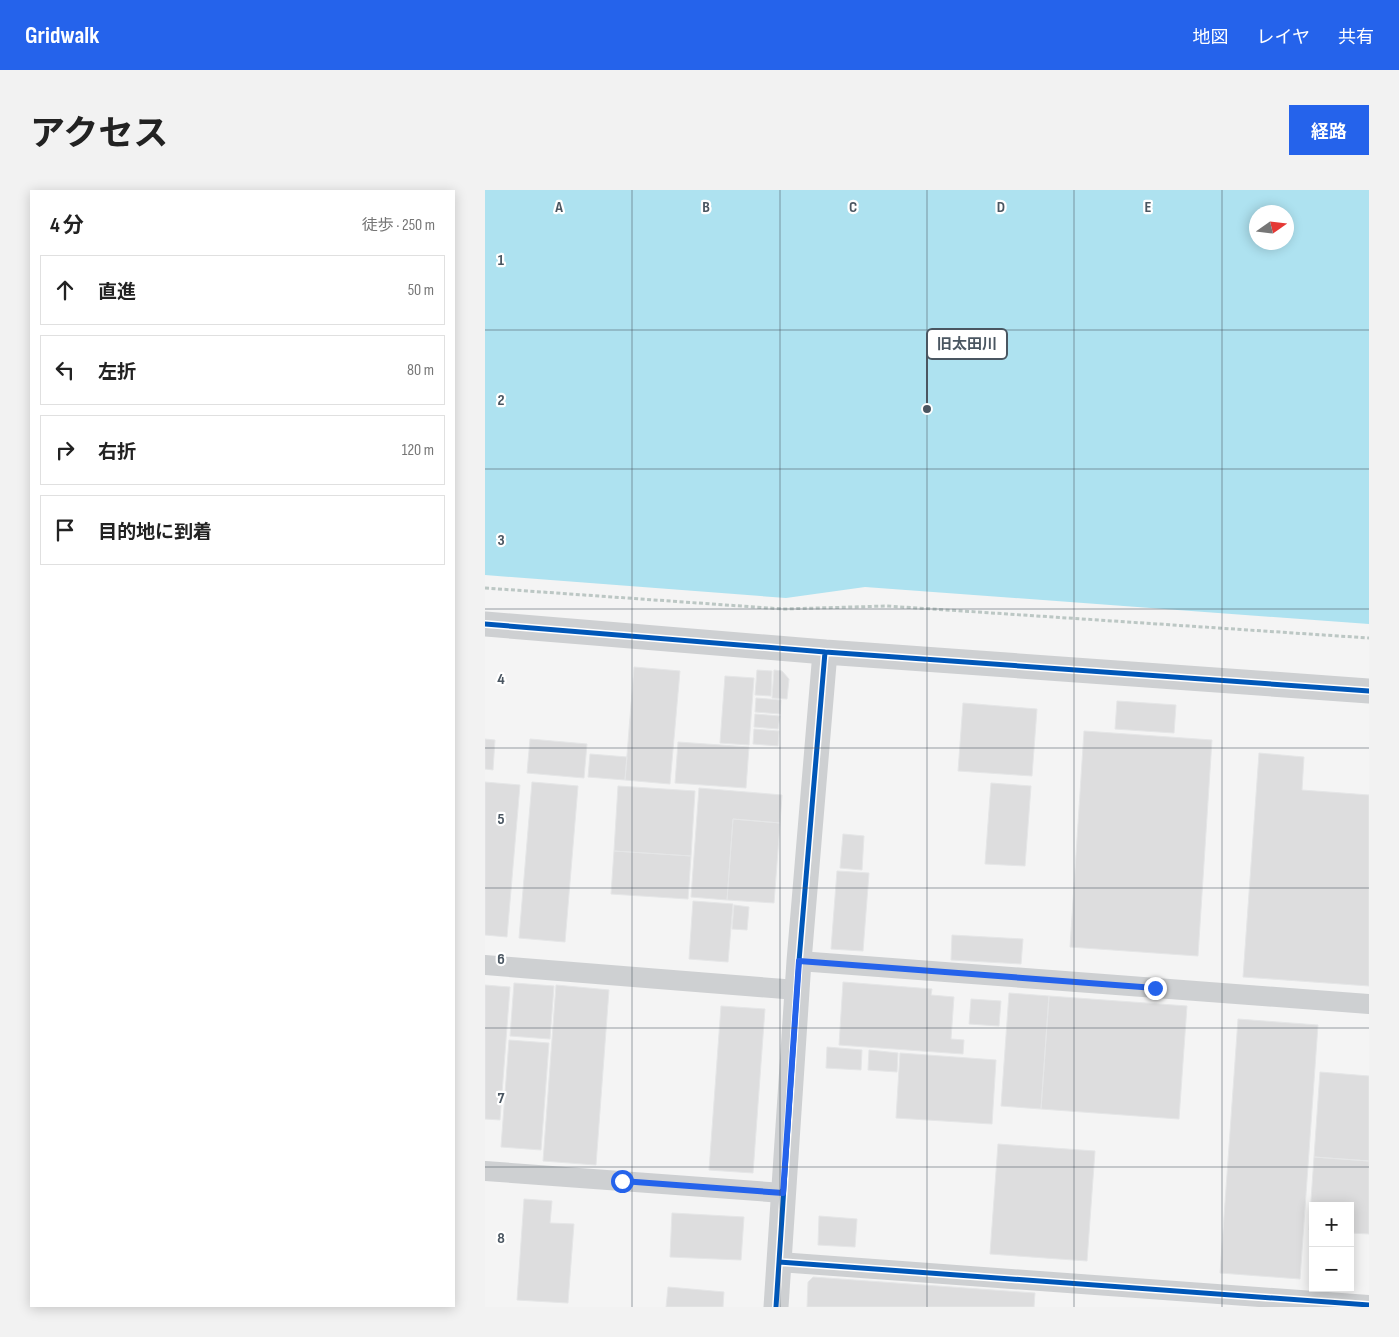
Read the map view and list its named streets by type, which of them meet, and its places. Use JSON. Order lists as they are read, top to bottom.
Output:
{
  "places": ["旧太田川"],
  "north": "right",
  "page": {
    "header": "Gridwalk",
    "nav": ["地図", "レイヤ", "共有"],
    "title": "アクセス",
    "buttons": "経路",
    "heading": ["4 分", "徒歩 · 250 m"],
    "list": [
      ["直進", "50 m"],
      ["左折", "80 m"],
      ["右折", "120 m"],
      "目的地に到着"
    ],
    "map_buttons": ["+", "−"]
  },
  "grid": {
    "columns": [
      "A",
      "B",
      "C",
      "D",
      "E"
    ],
    "rows": [
      "1",
      "2",
      "3",
      "4",
      "5",
      "6",
      "7",
      "8"
    ]
  }
}
